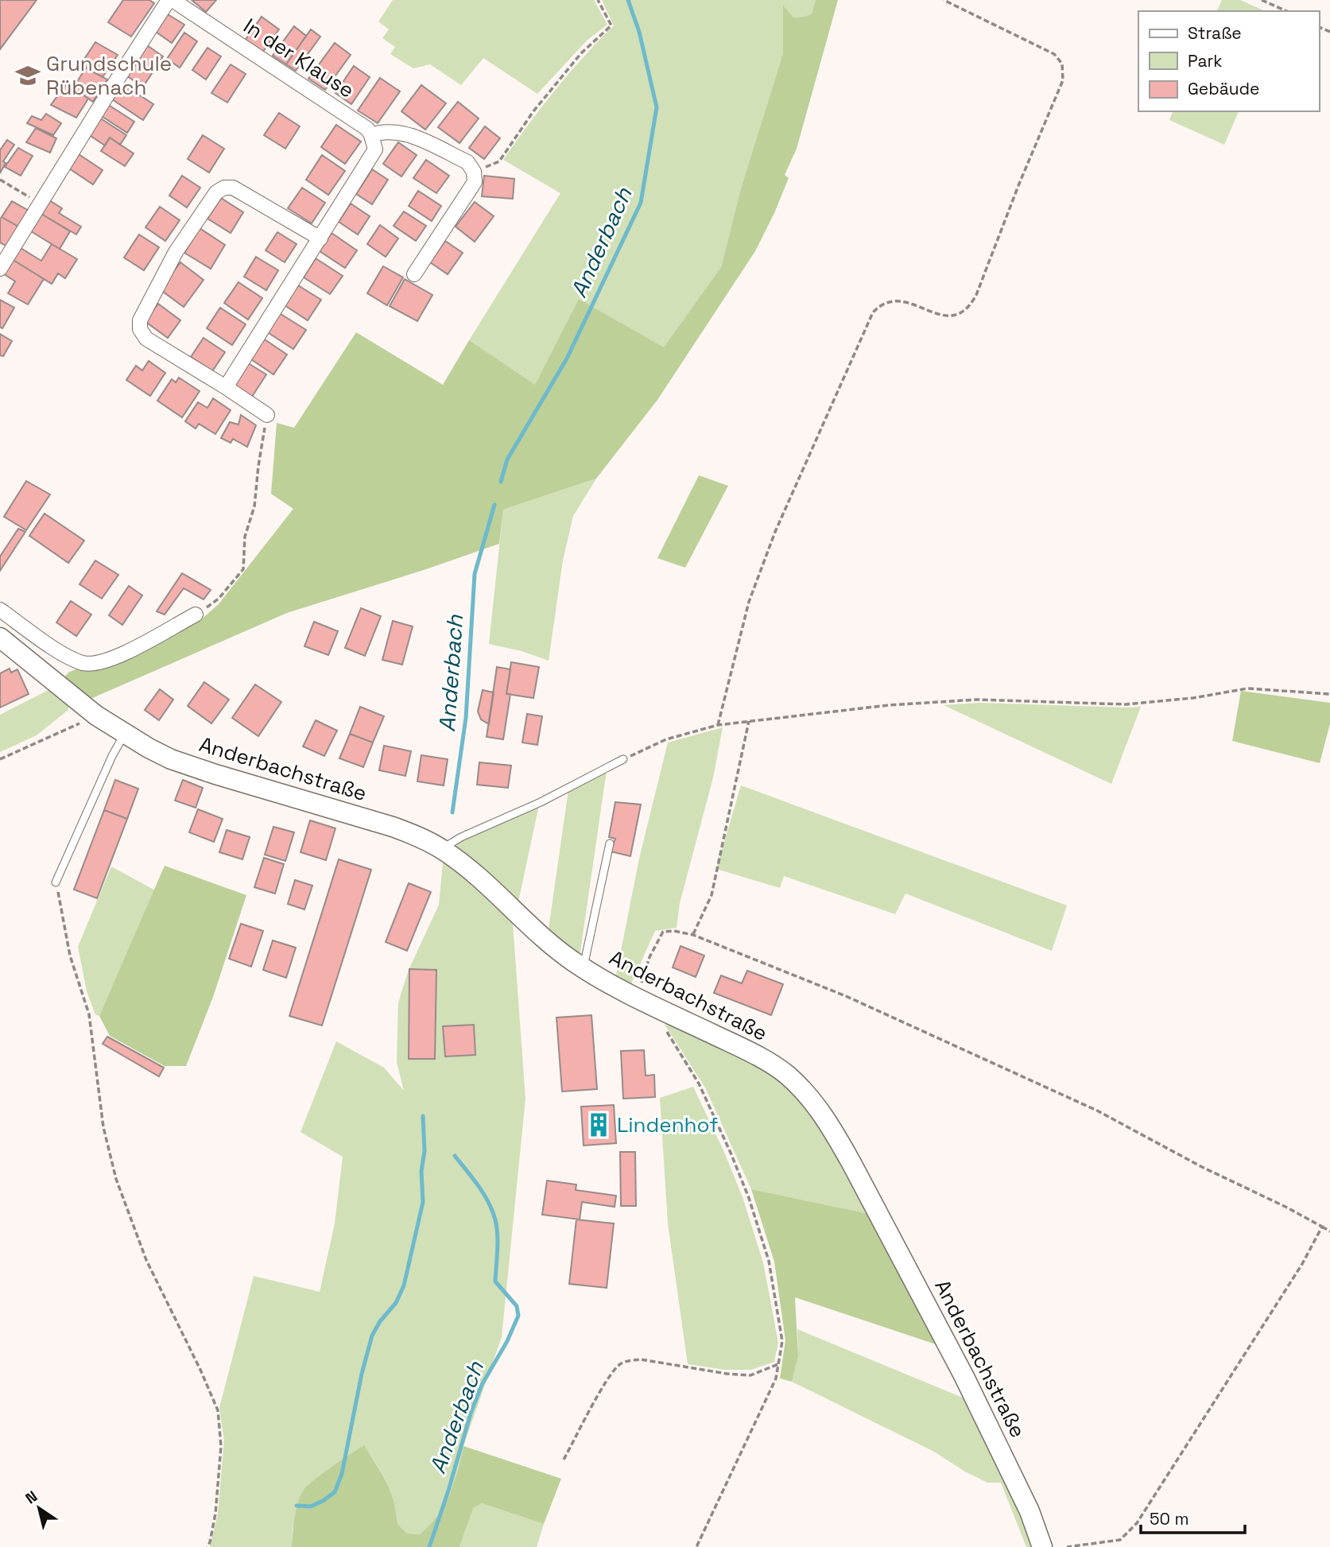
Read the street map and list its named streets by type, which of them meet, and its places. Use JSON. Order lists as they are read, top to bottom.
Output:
{
  "streets": {
    "main road": ["Anderbachstraße"],
    "street": ["In der Klause"]
  },
  "water": ["Anderbach"],
  "places": {
    "school or university": ["Grundschule Rübenach"],
    "building": ["Lindenhof"]
  },
  "legend": ["Straße", "Park", "Gebäude"],
  "scale_bar": "50 m",
  "north": "top left"
}
